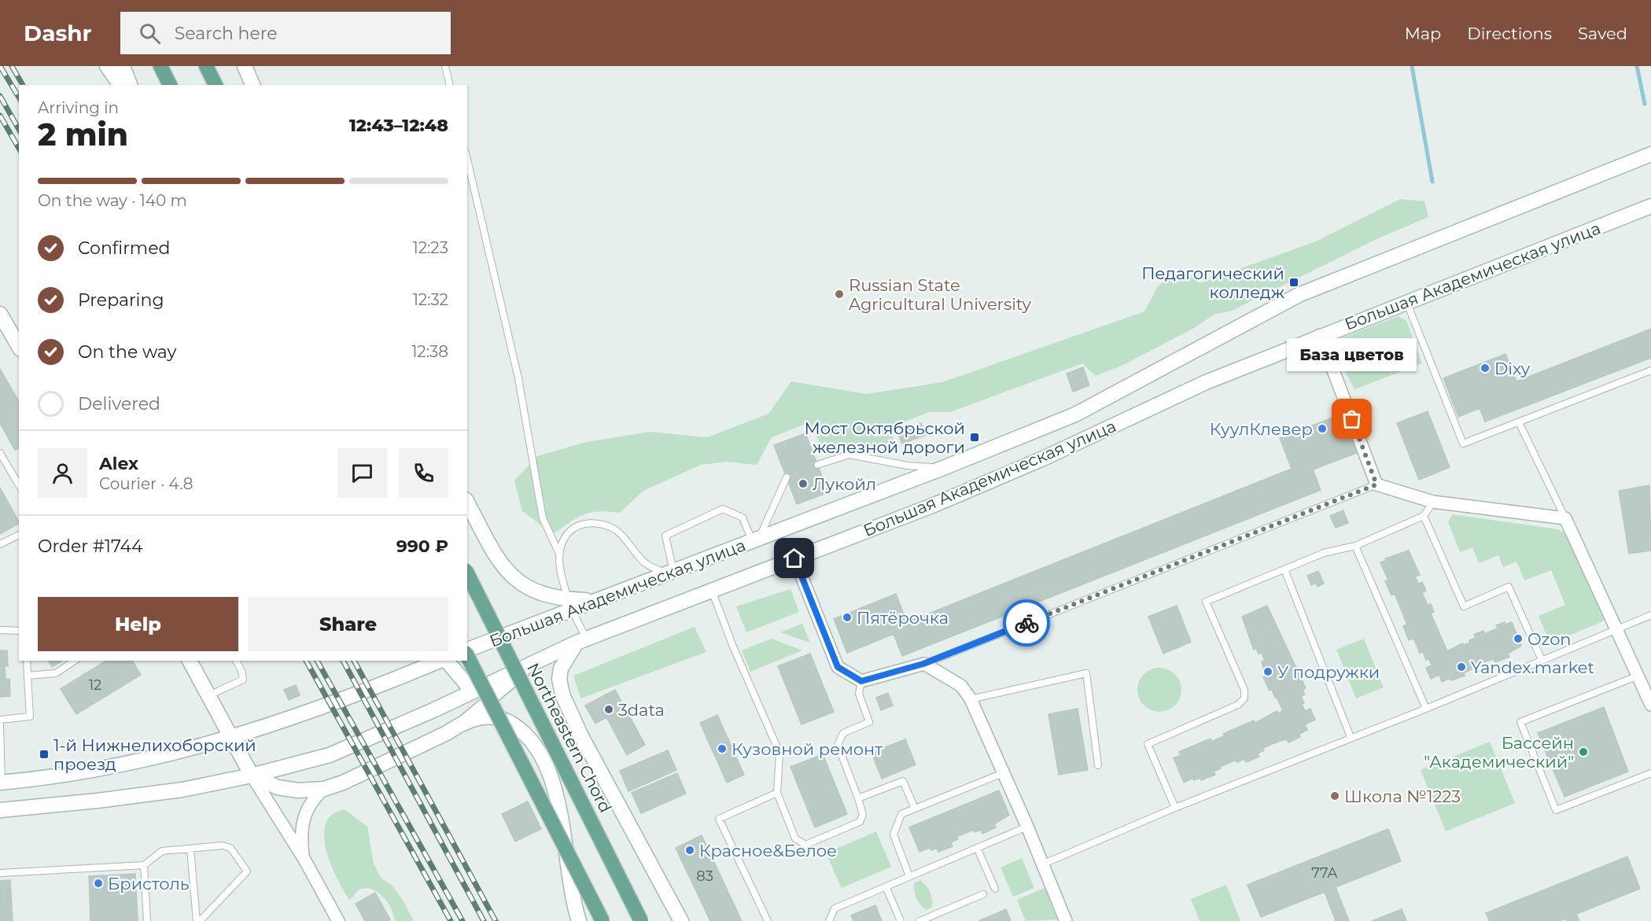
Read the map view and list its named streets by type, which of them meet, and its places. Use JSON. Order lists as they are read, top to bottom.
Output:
{
  "streets": {
    "main road": ["Большая Академическая улица", "Northeastern Chord"]
  },
  "places": {
    "transit": ["Педагогический колледж", "Мост Октябрьской железной дороги", "1-й Нижнелихоборский проезд"],
    "other": [
      "Russian State Agricultural University",
      "Dixy",
      "База цветов",
      "КуулКлевер",
      "Лукойл",
      "Пятёрочка",
      "Ozon",
      "Yandex.market",
      "У подружки",
      "3data",
      "Кузовной ремонт",
      "Бассейн \"Академический\"",
      "Школа №1223",
      "Красное&Белое",
      "Бристоль"
    ]
  },
  "house_numbers": ["12", "77А", "83"],
  "page": {
    "header": "Dashr",
    "search": "Search here",
    "nav": ["Map", "Directions", "Saved"],
    "heading": ["2 min", "Arriving in", "12:43–12:48"],
    "panel": [
      "Alex",
      "Courier · 4.8",
      "Order #1744",
      "990 ₽"
    ],
    "bar": "On the way · 140 m",
    "list": [
      ["Confirmed", "12:23"],
      ["Preparing", "12:32"],
      ["On the way", "12:38"],
      "Delivered"
    ],
    "bubble": "База цветов",
    "buttons": ["Help", "Share"]
  }
}
